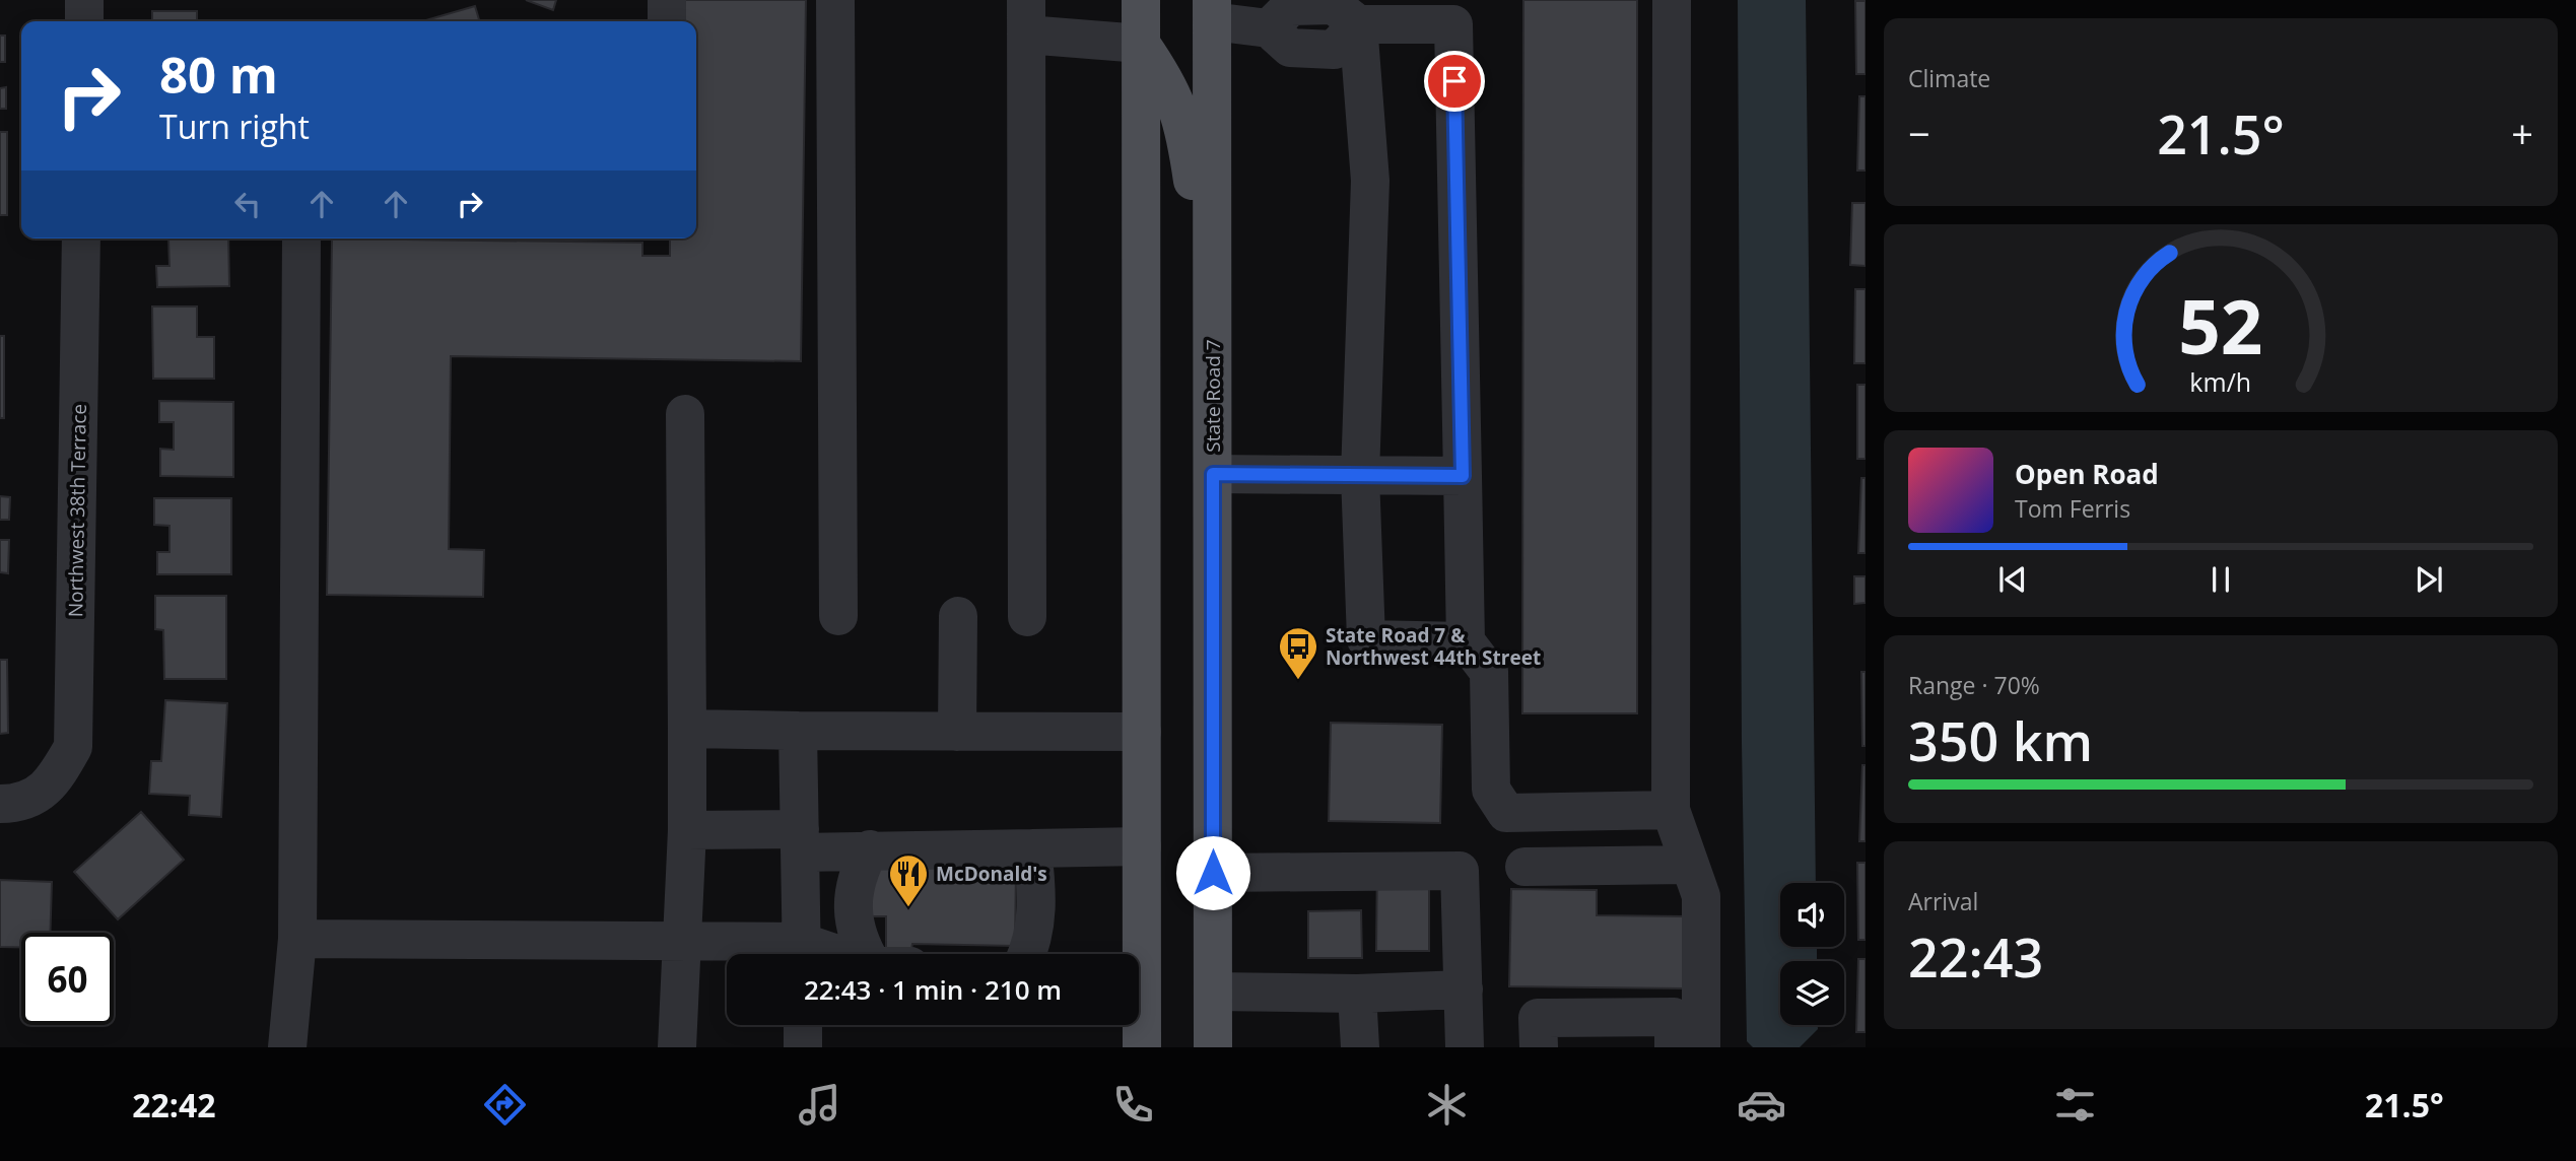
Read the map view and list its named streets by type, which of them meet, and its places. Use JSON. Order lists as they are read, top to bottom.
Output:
{
  "streets": {
    "main road": ["State Road 7"],
    "street": ["Northwest 38th Terrace"]
  },
  "places": {
    "bus stop": ["State Road 7 & Northwest 44th Street"],
    "restaurant": ["McDonald's"]
  },
  "page": {
    "tile": [
      "Climate",
      ["Range · 70%", "350 km"],
      ["Arrival", "22:43"]
    ],
    "turn": ["80 m", "Turn right"],
    "heat": ["−", "21.5°", "+"],
    "song": ["Open Road", "Tom Ferris"],
    "limit": "60",
    "trip": "22:43 · 1 min · 210 m",
    "tabs": ["22:42", "21.5°"],
    "gauge": ["52", "km/h"]
  }
}
